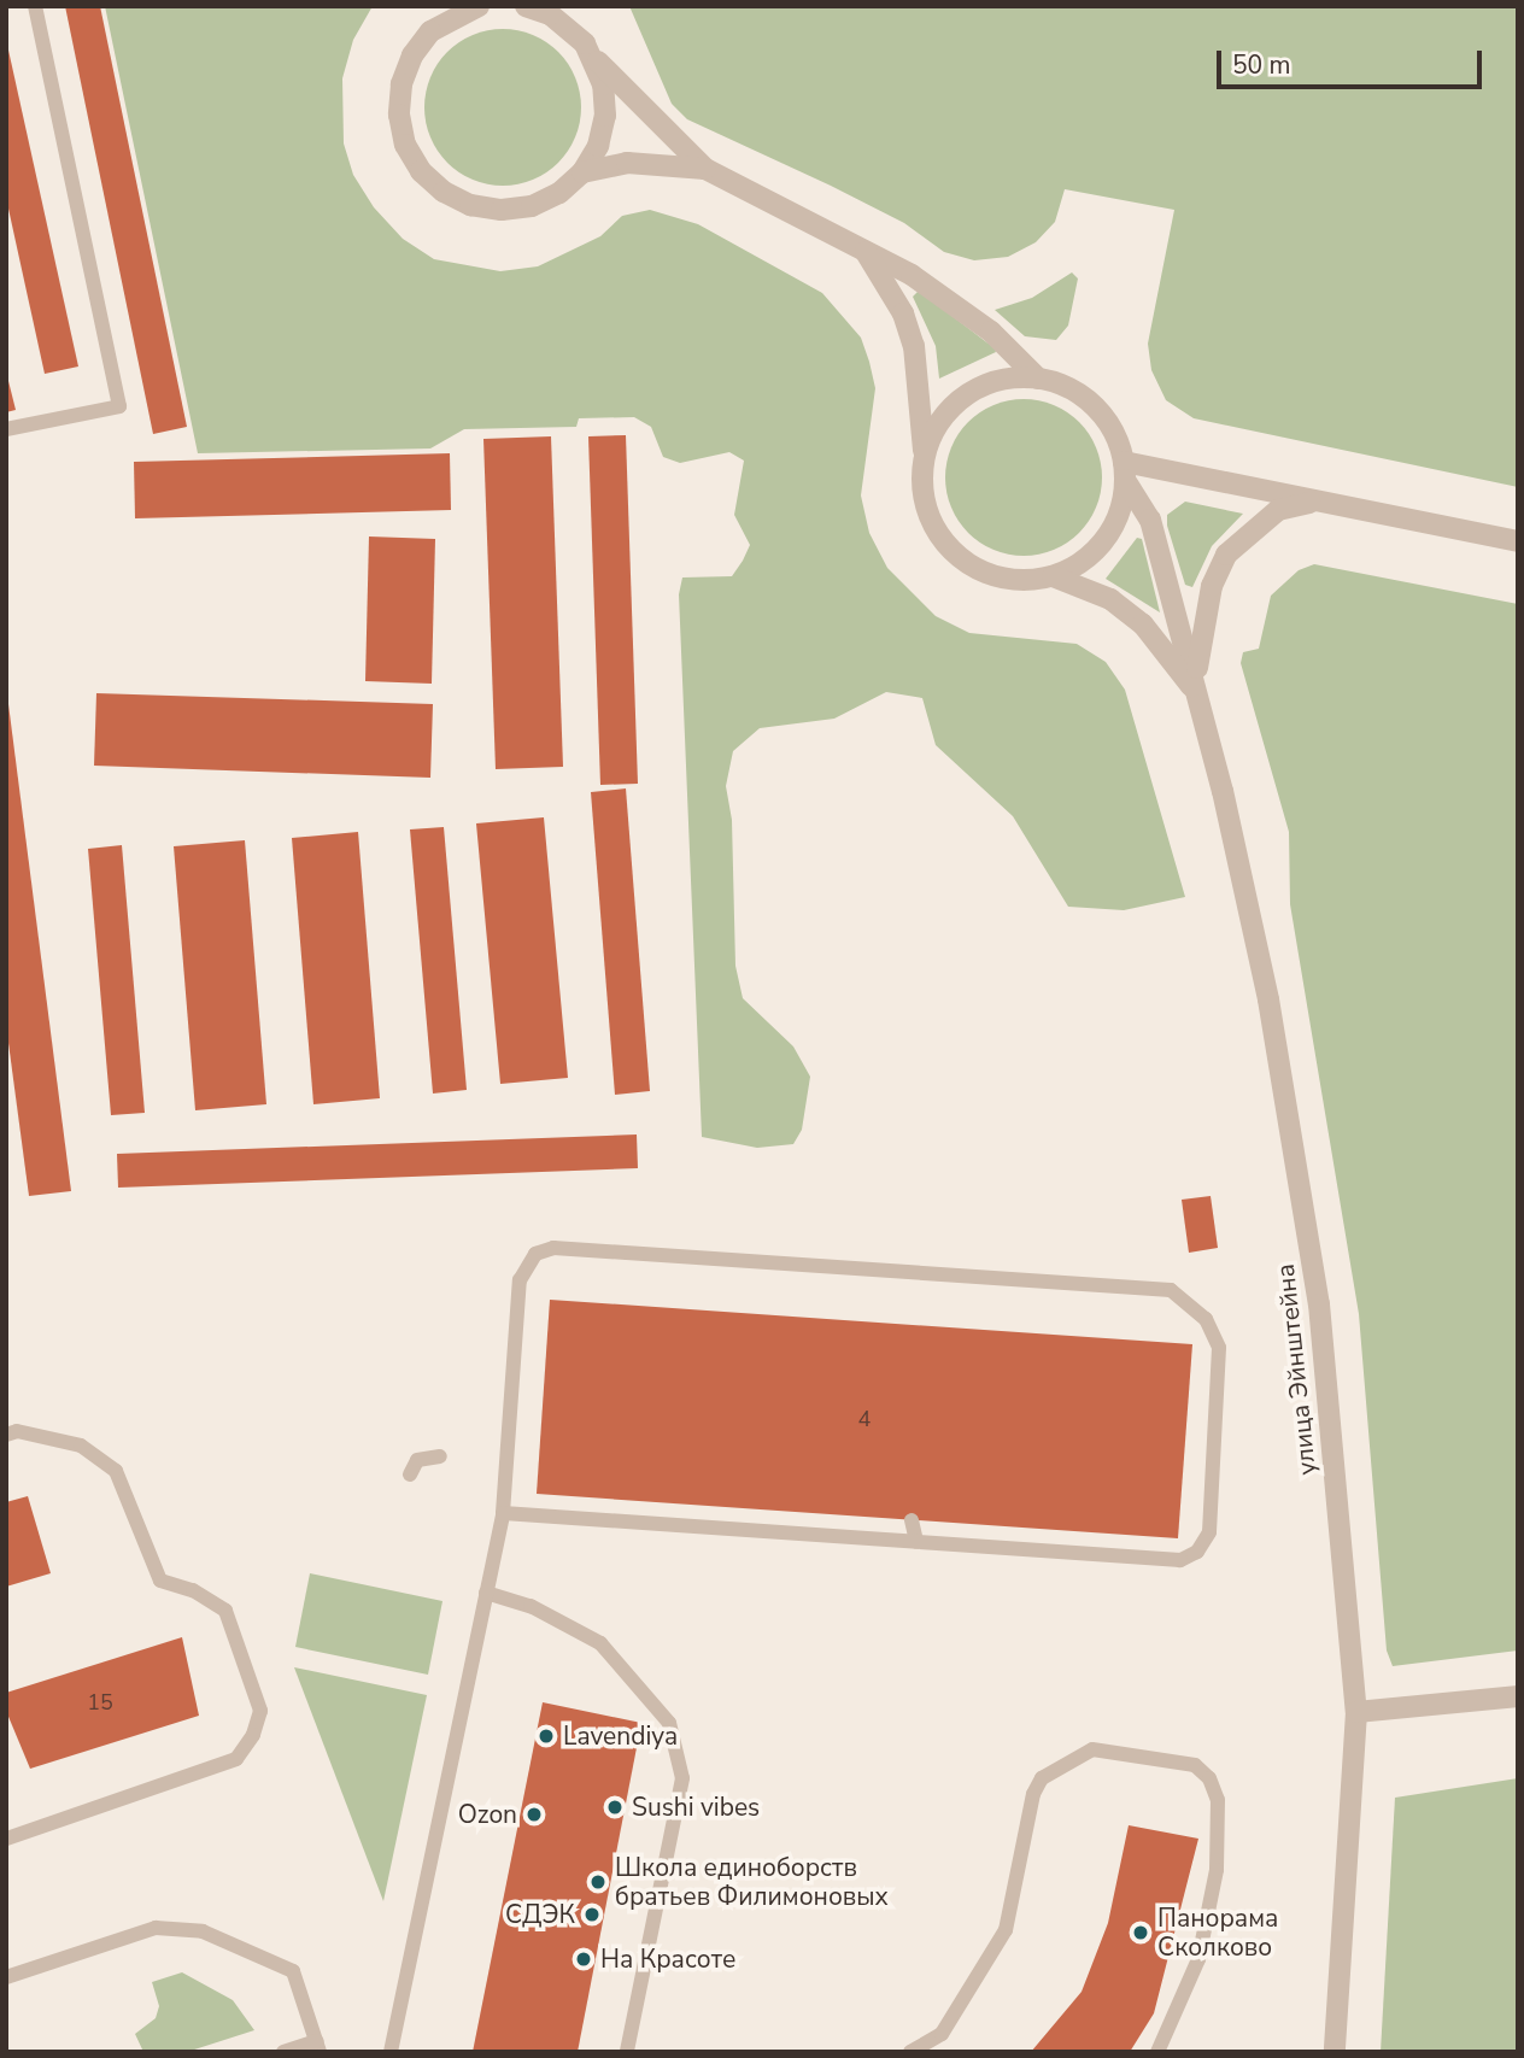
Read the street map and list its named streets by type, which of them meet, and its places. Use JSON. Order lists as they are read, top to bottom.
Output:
{
  "streets": {
    "street": ["улица Эйнштейна"]
  },
  "places": [
    "Lavendiya",
    "Sushi vibes",
    "Ozon",
    "Школа единоборств братьев Филимоновых",
    "СДЭК",
    "Панорама Сколково",
    "На Красоте"
  ],
  "house_numbers": ["4", "15"],
  "scale_bar": "50 m"
}
